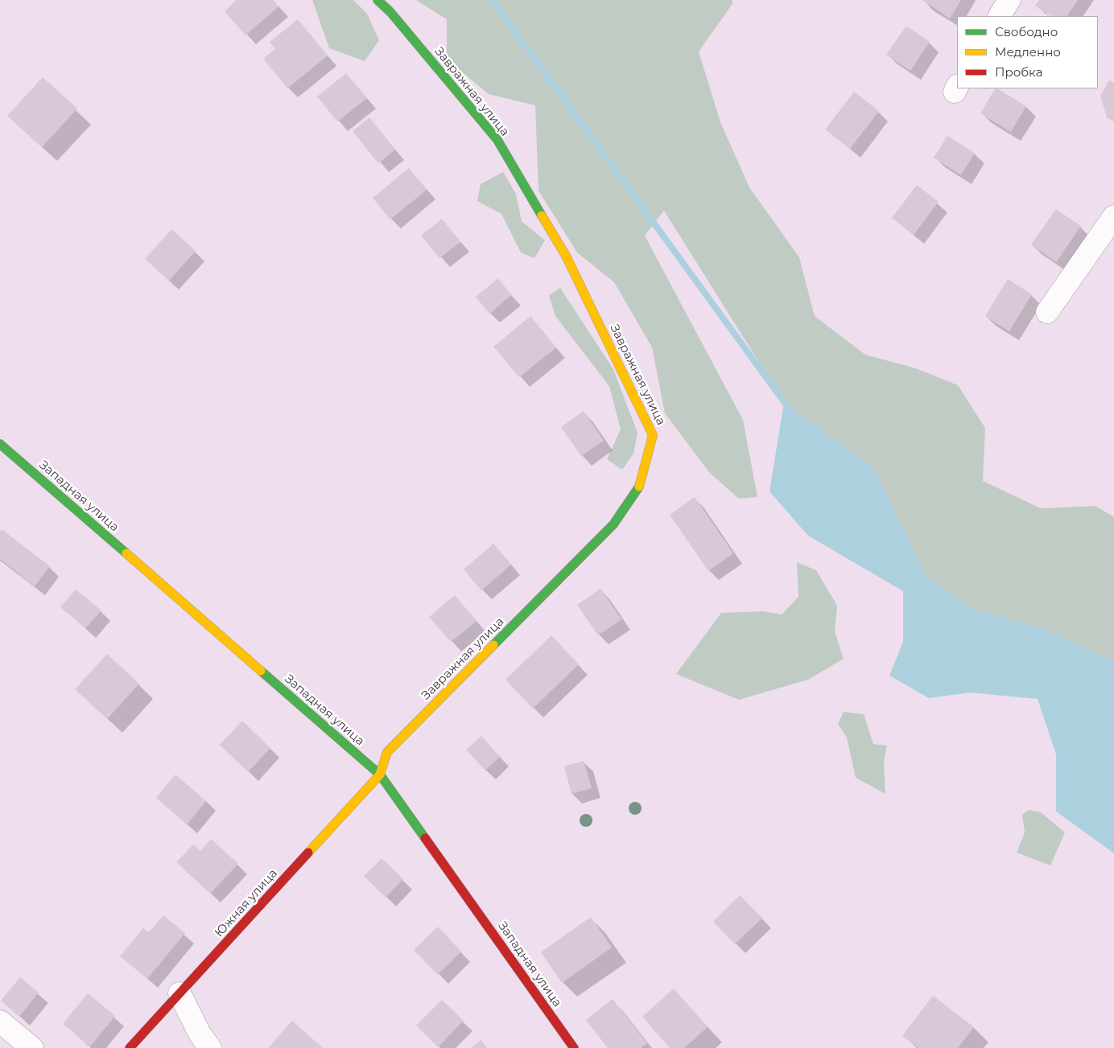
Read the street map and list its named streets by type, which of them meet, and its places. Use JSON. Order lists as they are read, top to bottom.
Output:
{
  "streets": {
    "street": ["Завражная улица", "Западная улица", "Южная улица"]
  },
  "crossings": [
    ["Завражная улица", "Западная улица"],
    ["Завражная улица", "Южная улица"],
    ["Западная улица", "Южная улица"]
  ],
  "legend": ["Свободно", "Медленно", "Пробка"]
}
